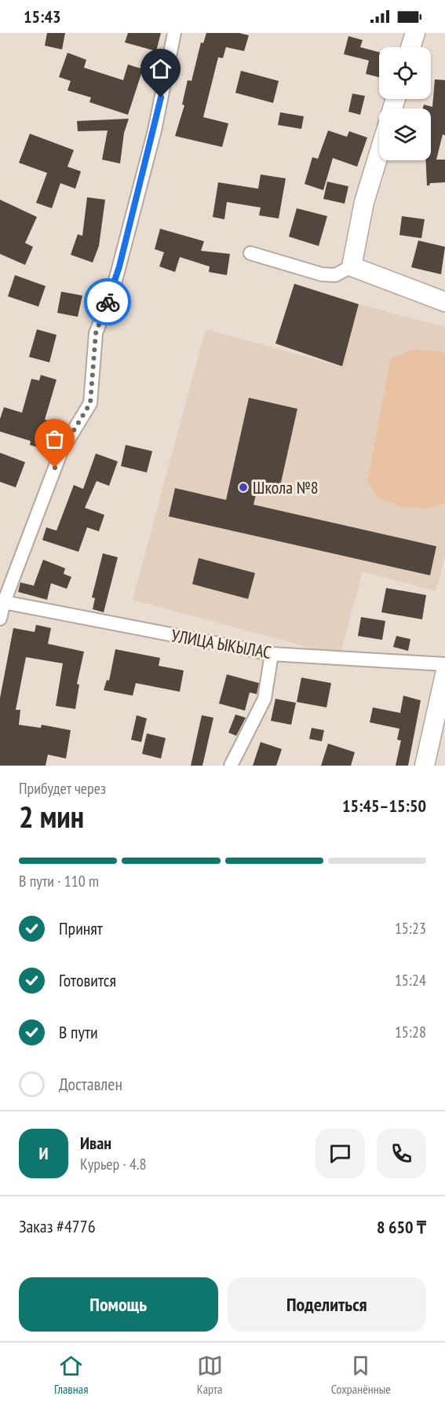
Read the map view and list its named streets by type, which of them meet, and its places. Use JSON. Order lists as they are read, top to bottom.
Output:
{
  "streets": {
    "street": ["УЛИЦА ЫКЫЛАС"]
  },
  "places": ["Школа №8"],
  "page": {
    "status": "15:43",
    "heading": ["2 мин", "Прибудет через", "15:45–15:50"],
    "panel": [
      "Иван",
      "Курьер · 4.8",
      "Заказ #4776",
      "8 650 ₸"
    ],
    "bar": "В пути · 110 m",
    "list": [
      ["Принят", "15:23"],
      ["Готовится", "15:24"],
      ["В пути", "15:28"],
      "Доставлен"
    ],
    "round": "И",
    "buttons": ["Помощь", "Поделиться"],
    "tabs": ["Главная", "Карта", "Сохранённые"]
  }
}
